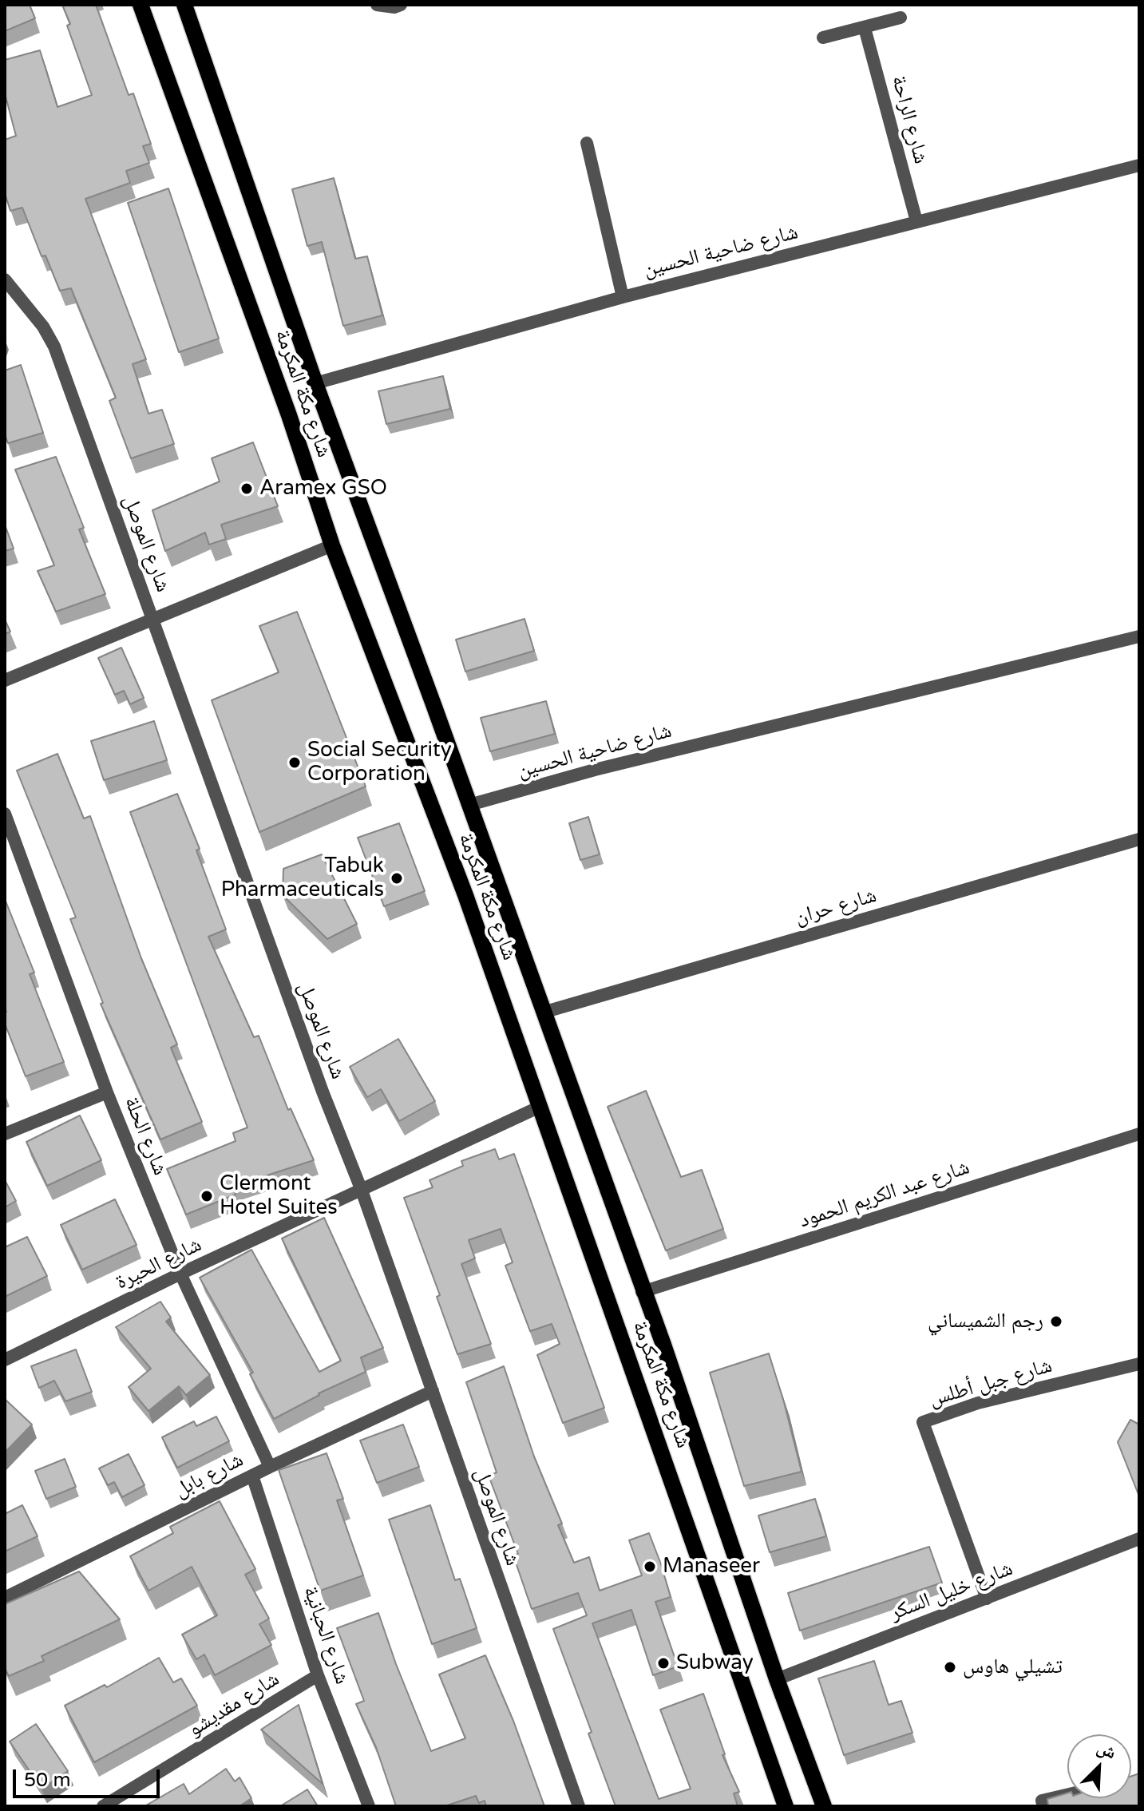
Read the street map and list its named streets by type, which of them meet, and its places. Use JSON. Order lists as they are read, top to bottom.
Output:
{
  "streets": {
    "main road": ["شارع مكة المكرمة"],
    "street": [
      "شارع الراحة",
      "شارع ضاحية الحسين",
      "شارع الموصل",
      "شارع حران",
      "شارع الحلة",
      "شارع عبد الكريم الحمود",
      "شارع الحيرة",
      "شارع جبل أطلس",
      "شارع بابل",
      "شارع خليل السكر",
      "شارع الحبانية",
      "شارع مقديشو"
    ]
  },
  "crossings": [
    ["شارع الراحة", "شارع ضاحية الحسين"],
    ["شارع ضاحية الحسين", "شارع مكة المكرمة"],
    ["شارع مكة المكرمة", "شارع حران"],
    ["شارع مكة المكرمة", "شارع عبد الكريم الحمود"],
    ["شارع مكة المكرمة", "شارع الحيرة"],
    ["شارع مكة المكرمة", "شارع خليل السكر"],
    ["شارع الموصل", "شارع الحيرة"],
    ["شارع الموصل", "شارع بابل"],
    ["شارع الحلة", "شارع الحيرة"],
    ["شارع الحلة", "شارع بابل"],
    ["شارع جبل أطلس", "شارع خليل السكر"],
    ["شارع بابل", "شارع الحبانية"],
    ["شارع الحبانية", "شارع مقديشو"]
  ],
  "places": [
    "Aramex GSO",
    "Social Security Corporation",
    "Tabuk Pharmaceuticals",
    "Clermont Hotel Suites",
    "رجم الشميساني",
    "Manaseer",
    "Subway",
    "تشيلي هاوس"
  ],
  "scale_bar": "50 m",
  "north": "top right"
}
